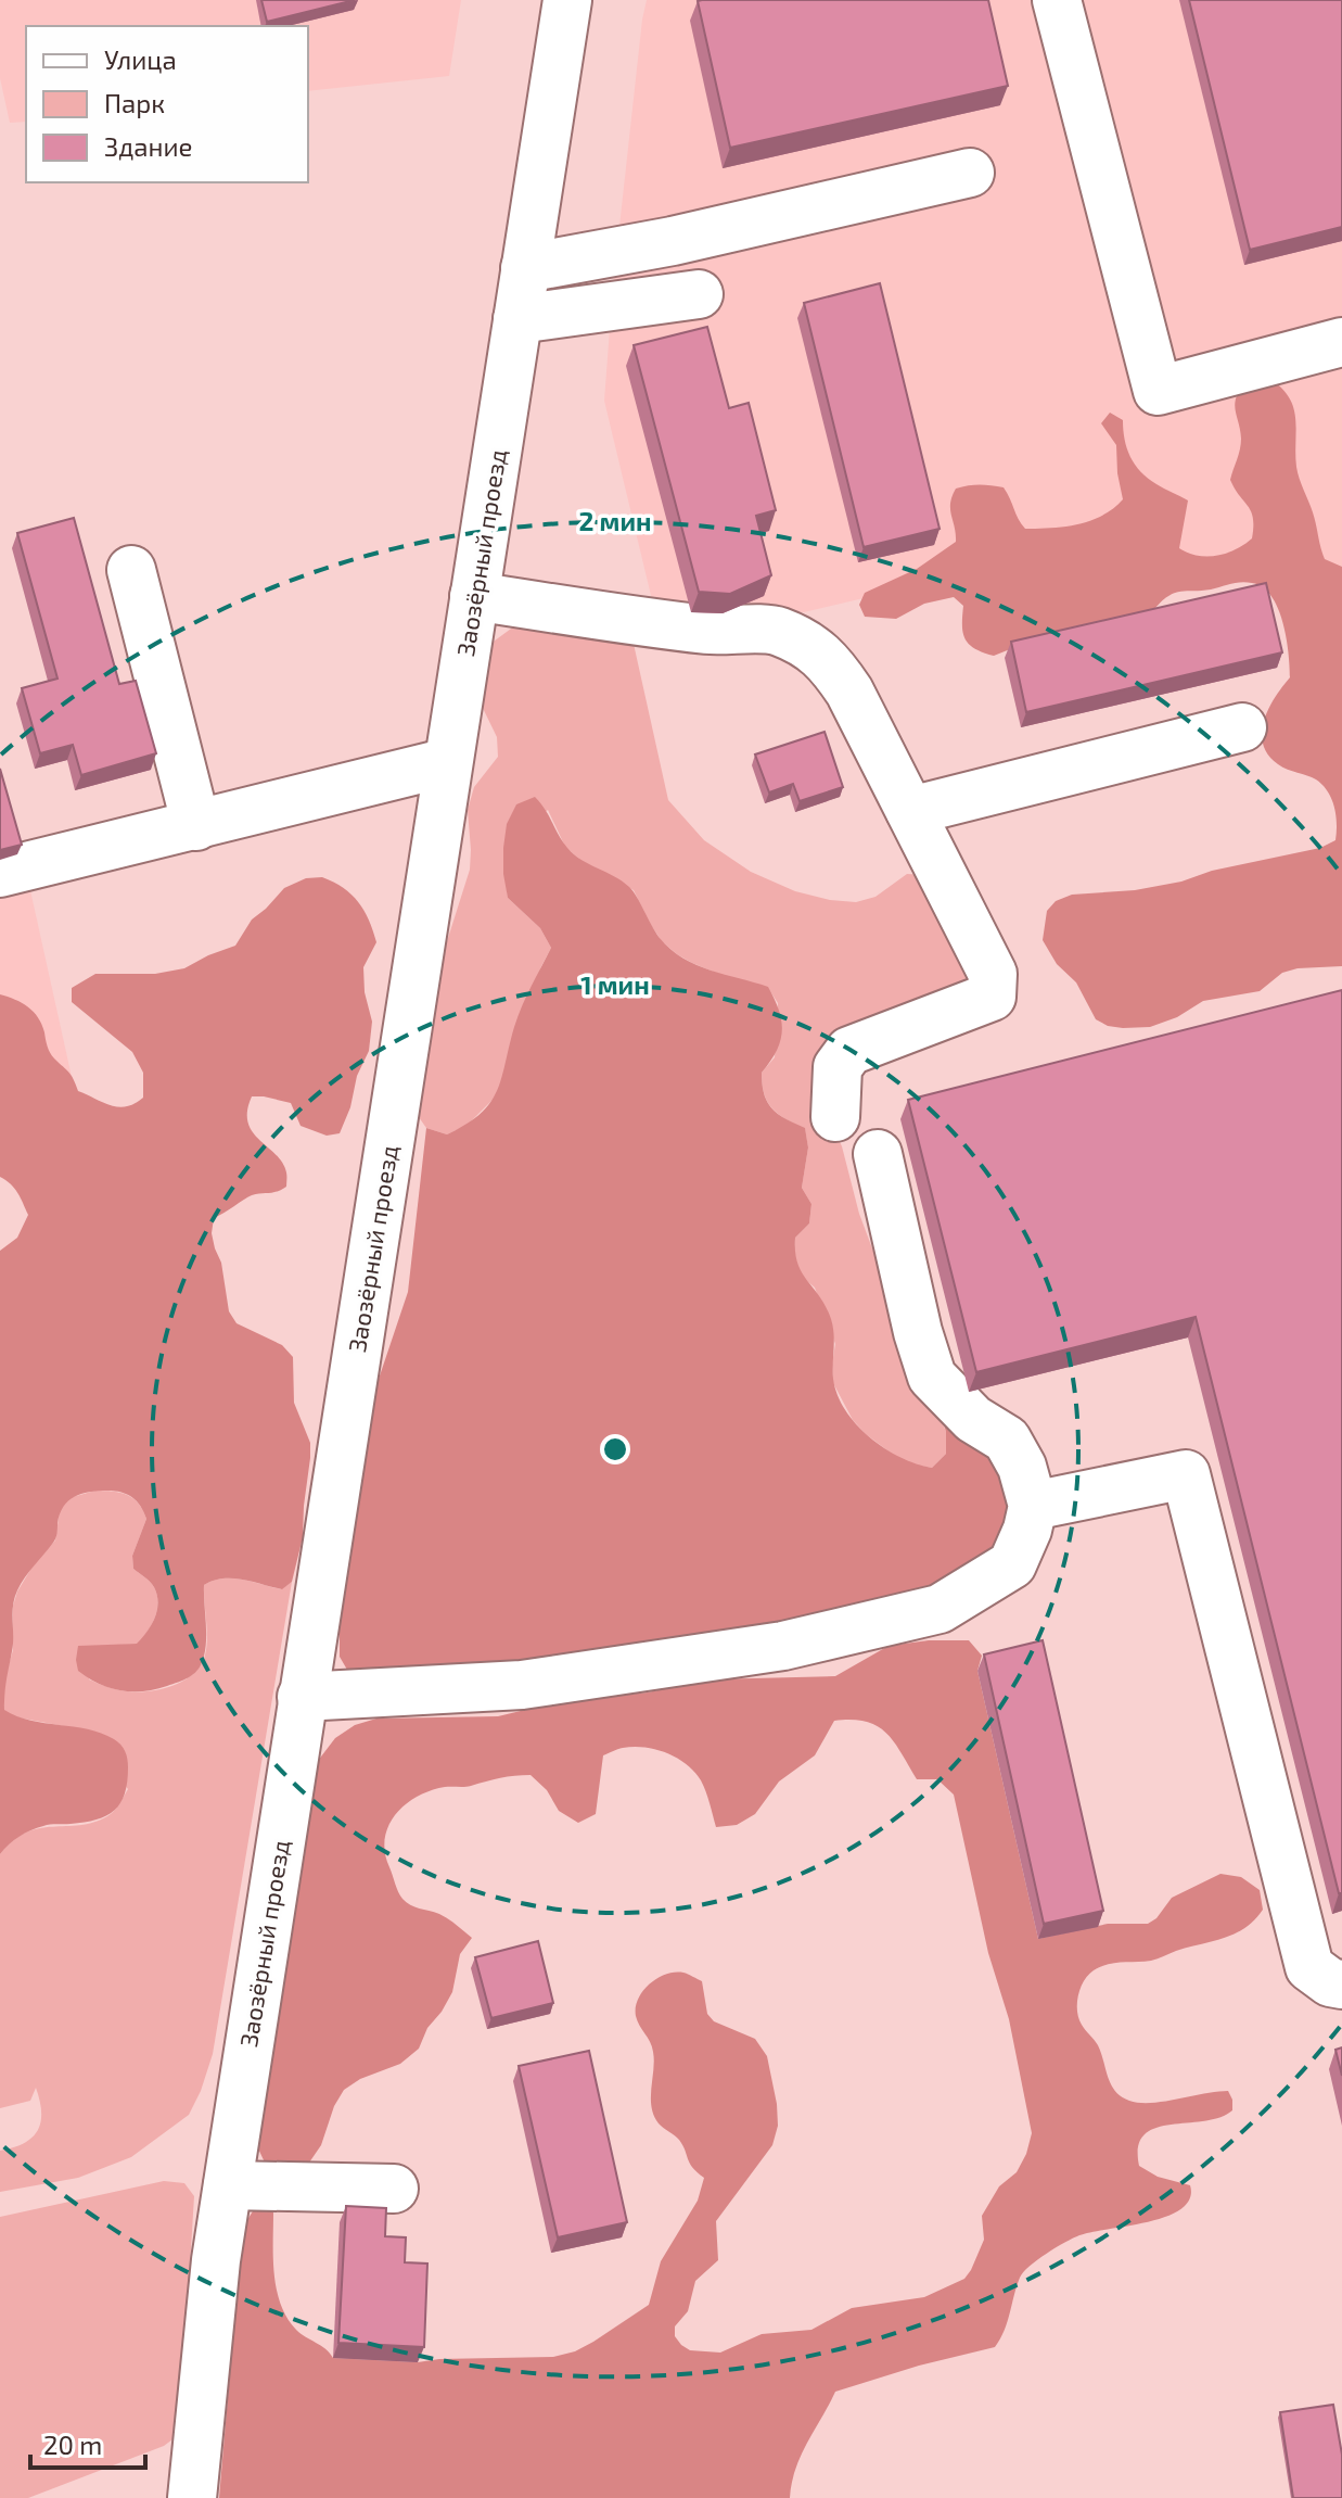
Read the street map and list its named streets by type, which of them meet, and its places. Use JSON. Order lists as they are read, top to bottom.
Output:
{
  "streets": {
    "street": ["Заозёрный проезд"]
  },
  "legend": ["Улица", "Парк", "Здание"],
  "scale_bar": "20 m",
  "rings": ["2 мин", "1 мин"]
}
